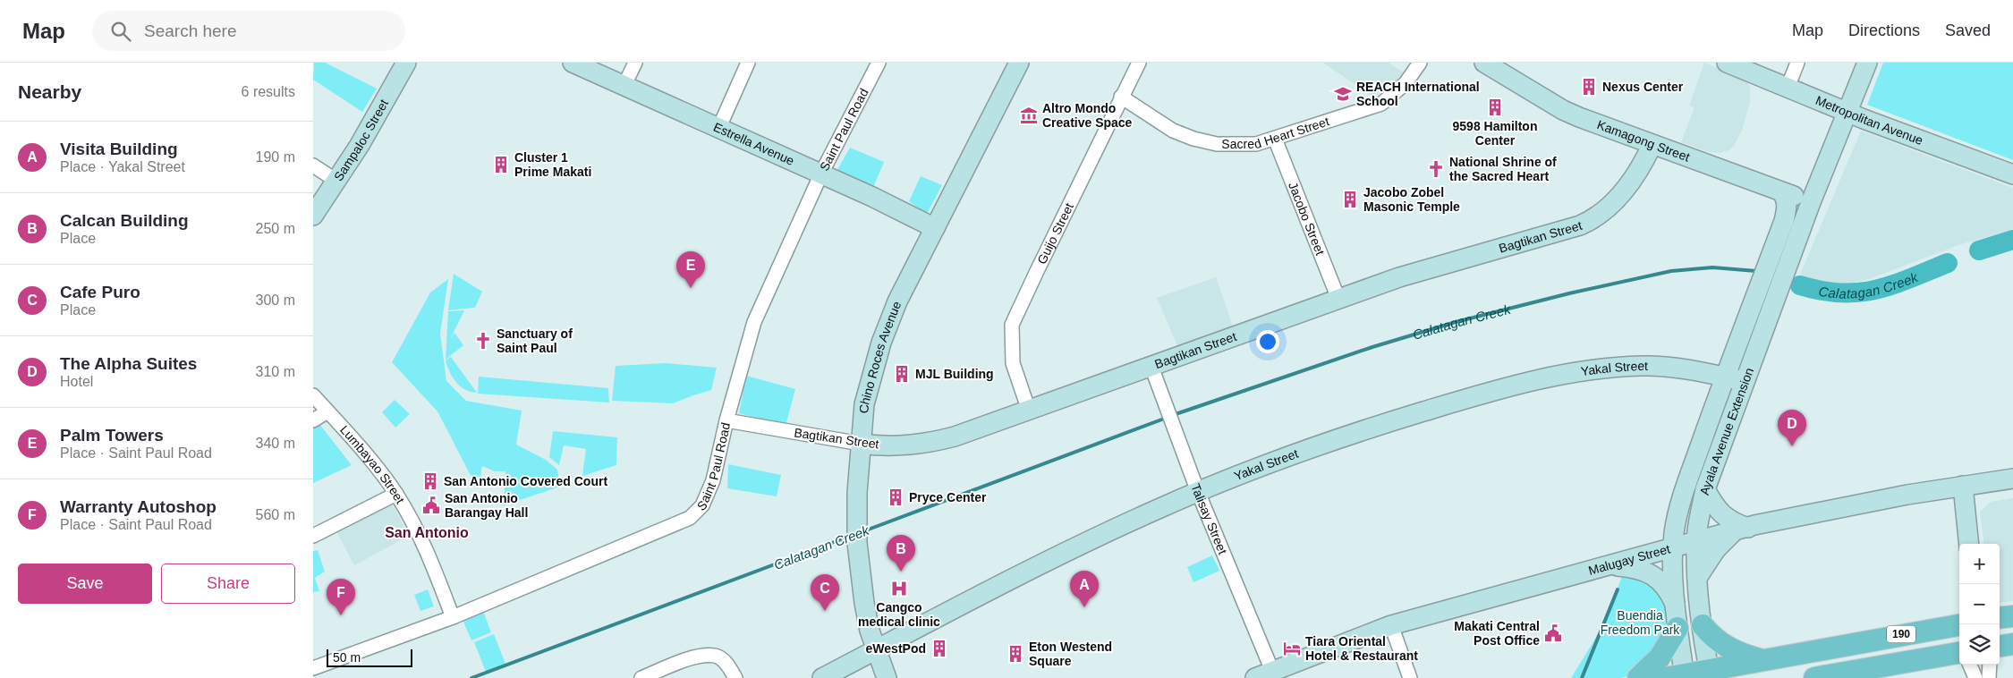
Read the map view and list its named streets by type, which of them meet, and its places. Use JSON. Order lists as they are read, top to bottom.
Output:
{
  "streets": {
    "main road": ["190"],
    "street": [
      "Metropolitan Avenue",
      "Saint Paul Road",
      "Sacred Heart Street",
      "Sampaloc Street",
      "Kamagong Street",
      "Estrella Avenue",
      "Jacobo Street",
      "Guijo Street",
      "Bagtikan Street",
      "Chino Roces Avenue",
      "Yakal Street",
      "Ayala Avenue Extension",
      "Lumbayao Street",
      "Talisay Street",
      "Malugay Street"
    ]
  },
  "crossings": [
    ["Metropolitan Avenue", "Ayala Avenue Extension"],
    ["Saint Paul Road", "Estrella Avenue"],
    ["Saint Paul Road", "Bagtikan Street"],
    ["Saint Paul Road", "Lumbayao Street"],
    ["Sacred Heart Street", "Jacobo Street"],
    ["Sacred Heart Street", "Guijo Street"],
    ["Kamagong Street", "Bagtikan Street"],
    ["Kamagong Street", "Ayala Avenue Extension"],
    ["Estrella Avenue", "Chino Roces Avenue"],
    ["Jacobo Street", "Bagtikan Street"],
    ["Guijo Street", "Bagtikan Street"],
    ["Bagtikan Street", "Chino Roces Avenue"],
    ["Bagtikan Street", "Talisay Street"],
    ["Chino Roces Avenue", "Yakal Street"],
    ["Yakal Street", "Ayala Avenue Extension"],
    ["Yakal Street", "Talisay Street"],
    ["Ayala Avenue Extension", "Malugay Street"],
    ["Ayala Avenue Extension", "190"],
    ["Talisay Street", "Malugay Street"]
  ],
  "districts": ["San Antonio"],
  "water": ["Calatagan Creek"],
  "parks": ["Buendia Freedom Park"],
  "places": {
    "building": [
      "Nexus Center",
      "9598 Hamilton Center",
      "Cluster 1 Prime Makati",
      "Jacobo Zobel Masonic Temple",
      "MJL Building",
      "San Antonio Covered Court",
      "Pryce Center",
      "eWestPod",
      "Eton Westend Square"
    ],
    "school or university": ["REACH International School"],
    "museum": ["Altro Mondo Creative Space"],
    "church": ["National Shrine of the Sacred Heart", "Sanctuary of Saint Paul"],
    "public building": ["San Antonio Barangay Hall", "Makati Central Post Office"],
    "hospital": ["Cangco medical clinic"],
    "hotel": ["Tiara Oriental Hotel & Restaurant"]
  },
  "scale_bar": "50 m",
  "page": {
    "header": "Map",
    "search": "Search here",
    "nav": ["Map", "Directions", "Saved"],
    "heading": ["Nearby", "6 results"],
    "list": [
      {
        "mark": "A",
        "name": "Visita Building",
        "note": "Place · Yakal Street",
        "value": "190 m"
      },
      {
        "mark": "B",
        "name": "Calcan Building",
        "note": "Place",
        "value": "250 m"
      },
      {
        "mark": "C",
        "name": "Cafe Puro",
        "note": "Place",
        "value": "300 m"
      },
      {
        "mark": "D",
        "name": "The Alpha Suites",
        "note": "Hotel",
        "value": "310 m"
      },
      {
        "mark": "E",
        "name": "Palm Towers",
        "note": "Place · Saint Paul Road",
        "value": "340 m"
      },
      {
        "mark": "F",
        "name": "Warranty Autoshop",
        "note": "Place · Saint Paul Road",
        "value": "560 m"
      }
    ],
    "pins": [
      "E",
      "D",
      "B",
      "A",
      "C",
      "F"
    ],
    "map_buttons": ["+", "−"],
    "buttons": ["Save", "Share"],
    "scale": "50 m"
  }
}
